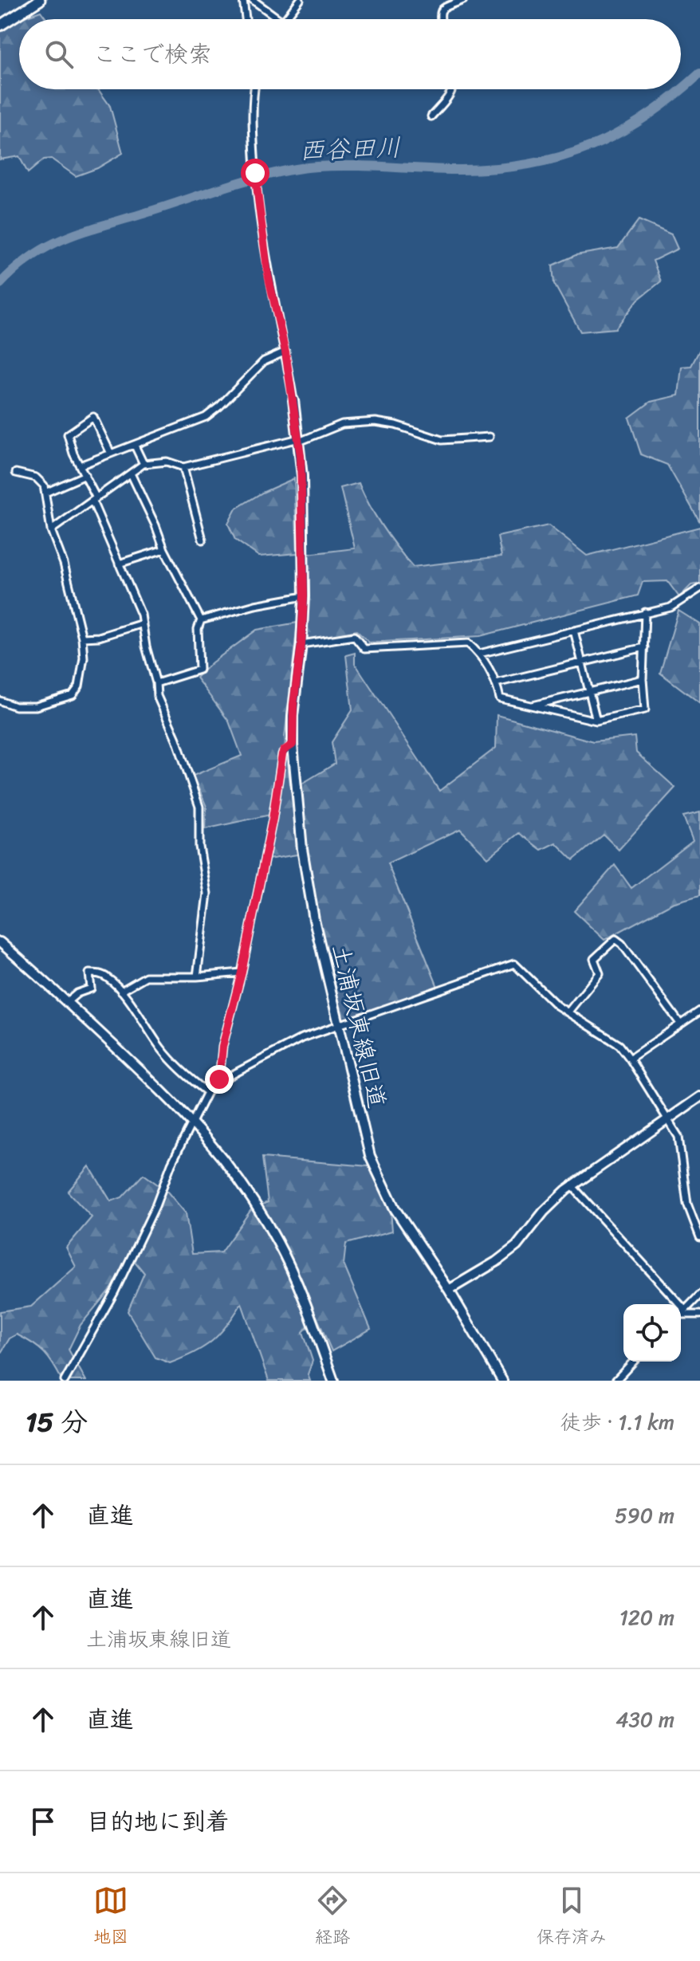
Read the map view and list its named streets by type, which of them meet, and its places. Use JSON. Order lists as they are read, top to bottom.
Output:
{
  "streets": {
    "street": ["土浦坂東線旧道"]
  },
  "water": ["西谷田川"],
  "page": {
    "search": "ここで検索",
    "heading": ["15 分", "徒歩 · 1.1 km"],
    "list": [
      ["直進", "590 m"],
      ["直進", "土浦坂東線旧道", "120 m"],
      ["直進", "430 m"],
      "目的地に到着"
    ],
    "nav": ["地図", "経路", "保存済み"]
  }
}
